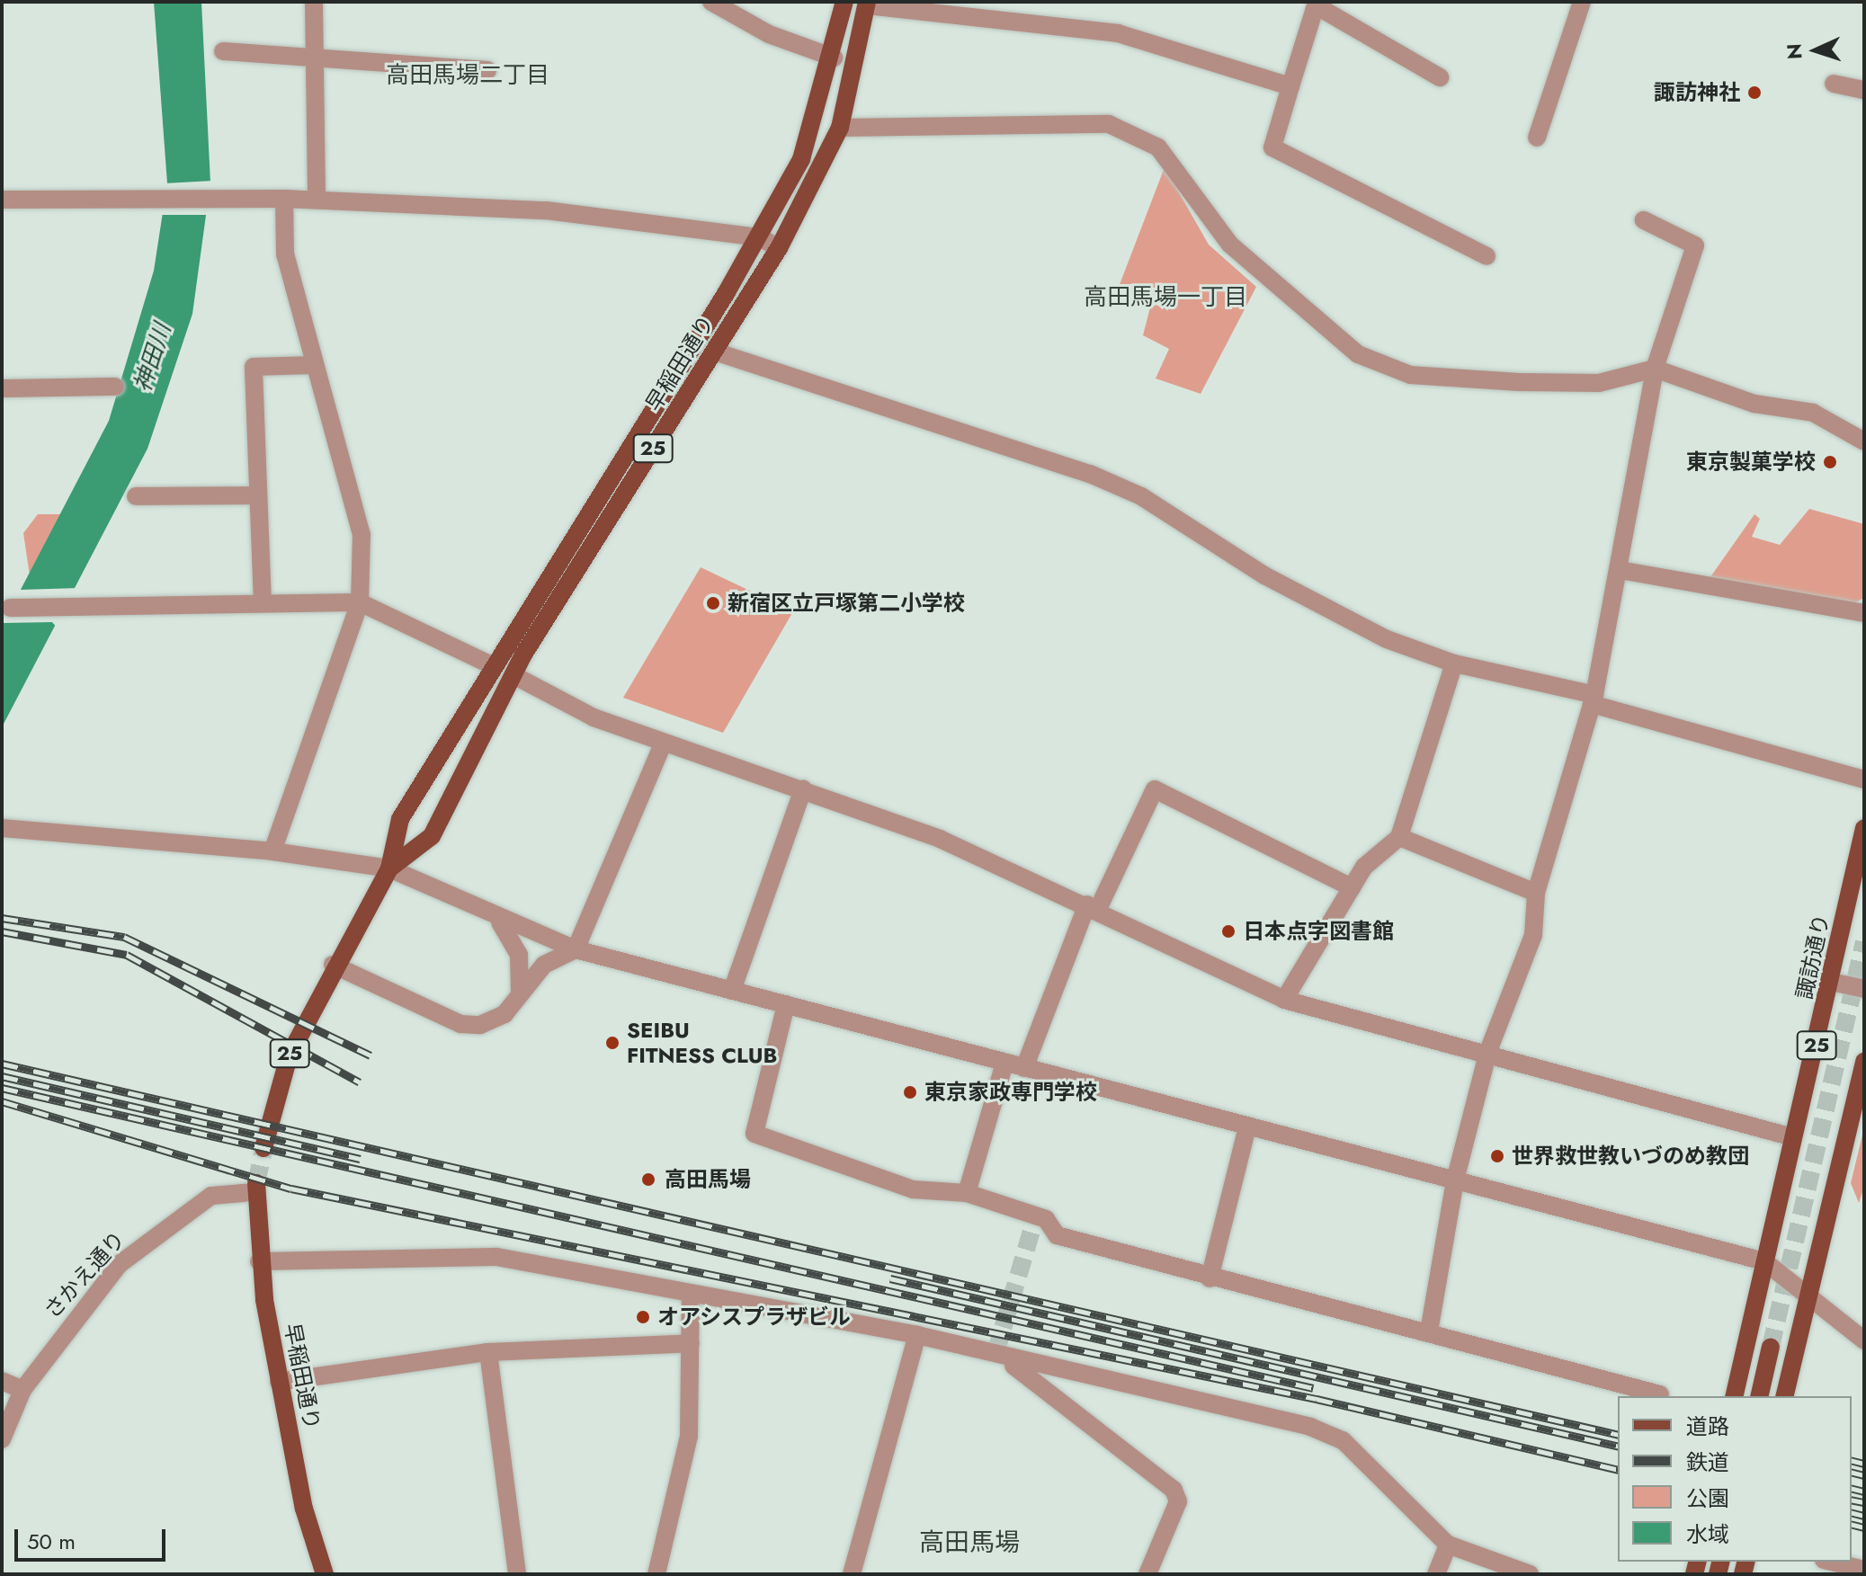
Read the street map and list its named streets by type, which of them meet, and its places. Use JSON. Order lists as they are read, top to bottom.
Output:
{
  "streets": {
    "main road": ["早稲田通り", "25", "諏訪通り"],
    "street": ["さかえ通り"]
  },
  "crossings": [
    ["早稲田通り", "さかえ通り"],
    ["25", "諏訪通り"]
  ],
  "districts": ["高田馬場二丁目", "高田馬場一丁目", "高田馬場"],
  "water": ["神田川"],
  "places": [
    "諏訪神社",
    "東京製菓学校",
    "新宿区立戸塚第二小学校",
    "日本点字図書館",
    "SEIBU FITNESS CLUB",
    "東京家政専門学校",
    "世界救世教いづのめ教団",
    "高田馬場",
    "オアシスプラザビル"
  ],
  "legend": [
    "道路",
    "鉄道",
    "公園",
    "水域"
  ],
  "scale_bar": "50 m",
  "north": "left"
}
